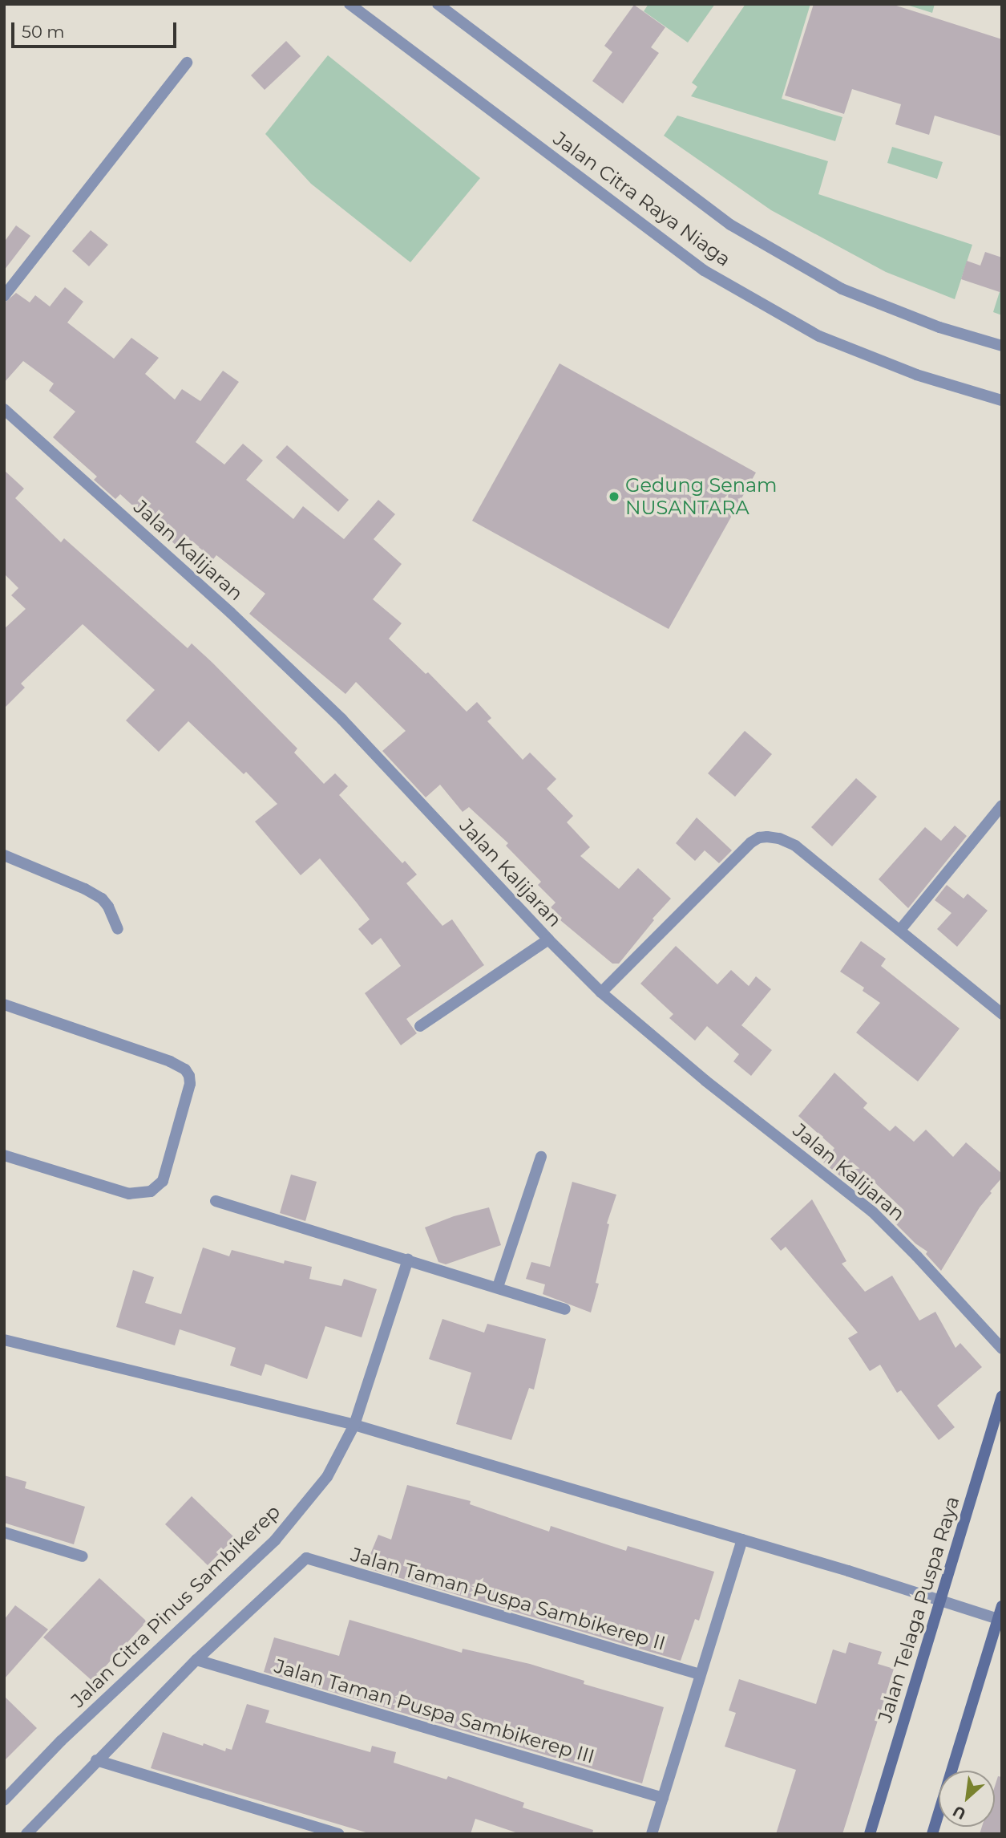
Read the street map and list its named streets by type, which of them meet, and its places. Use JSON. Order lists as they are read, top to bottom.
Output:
{
  "streets": {
    "main road": ["Jalan Telaga Puspa Raya"],
    "street": [
      "Jalan Citra Raya Niaga",
      "Jalan Kalijaran",
      "Jalan Taman Puspa Sambikerep II",
      "Jalan Citra Pinus Sambikerep",
      "Jalan Taman Puspa Sambikerep III"
    ]
  },
  "crossings": [
    ["Jalan Taman Puspa Sambikerep II", "Jalan Taman Puspa Sambikerep III"]
  ],
  "places": ["Gedung Senam NUSANTARA"],
  "scale_bar": "50 m",
  "north": "bottom left"
}
